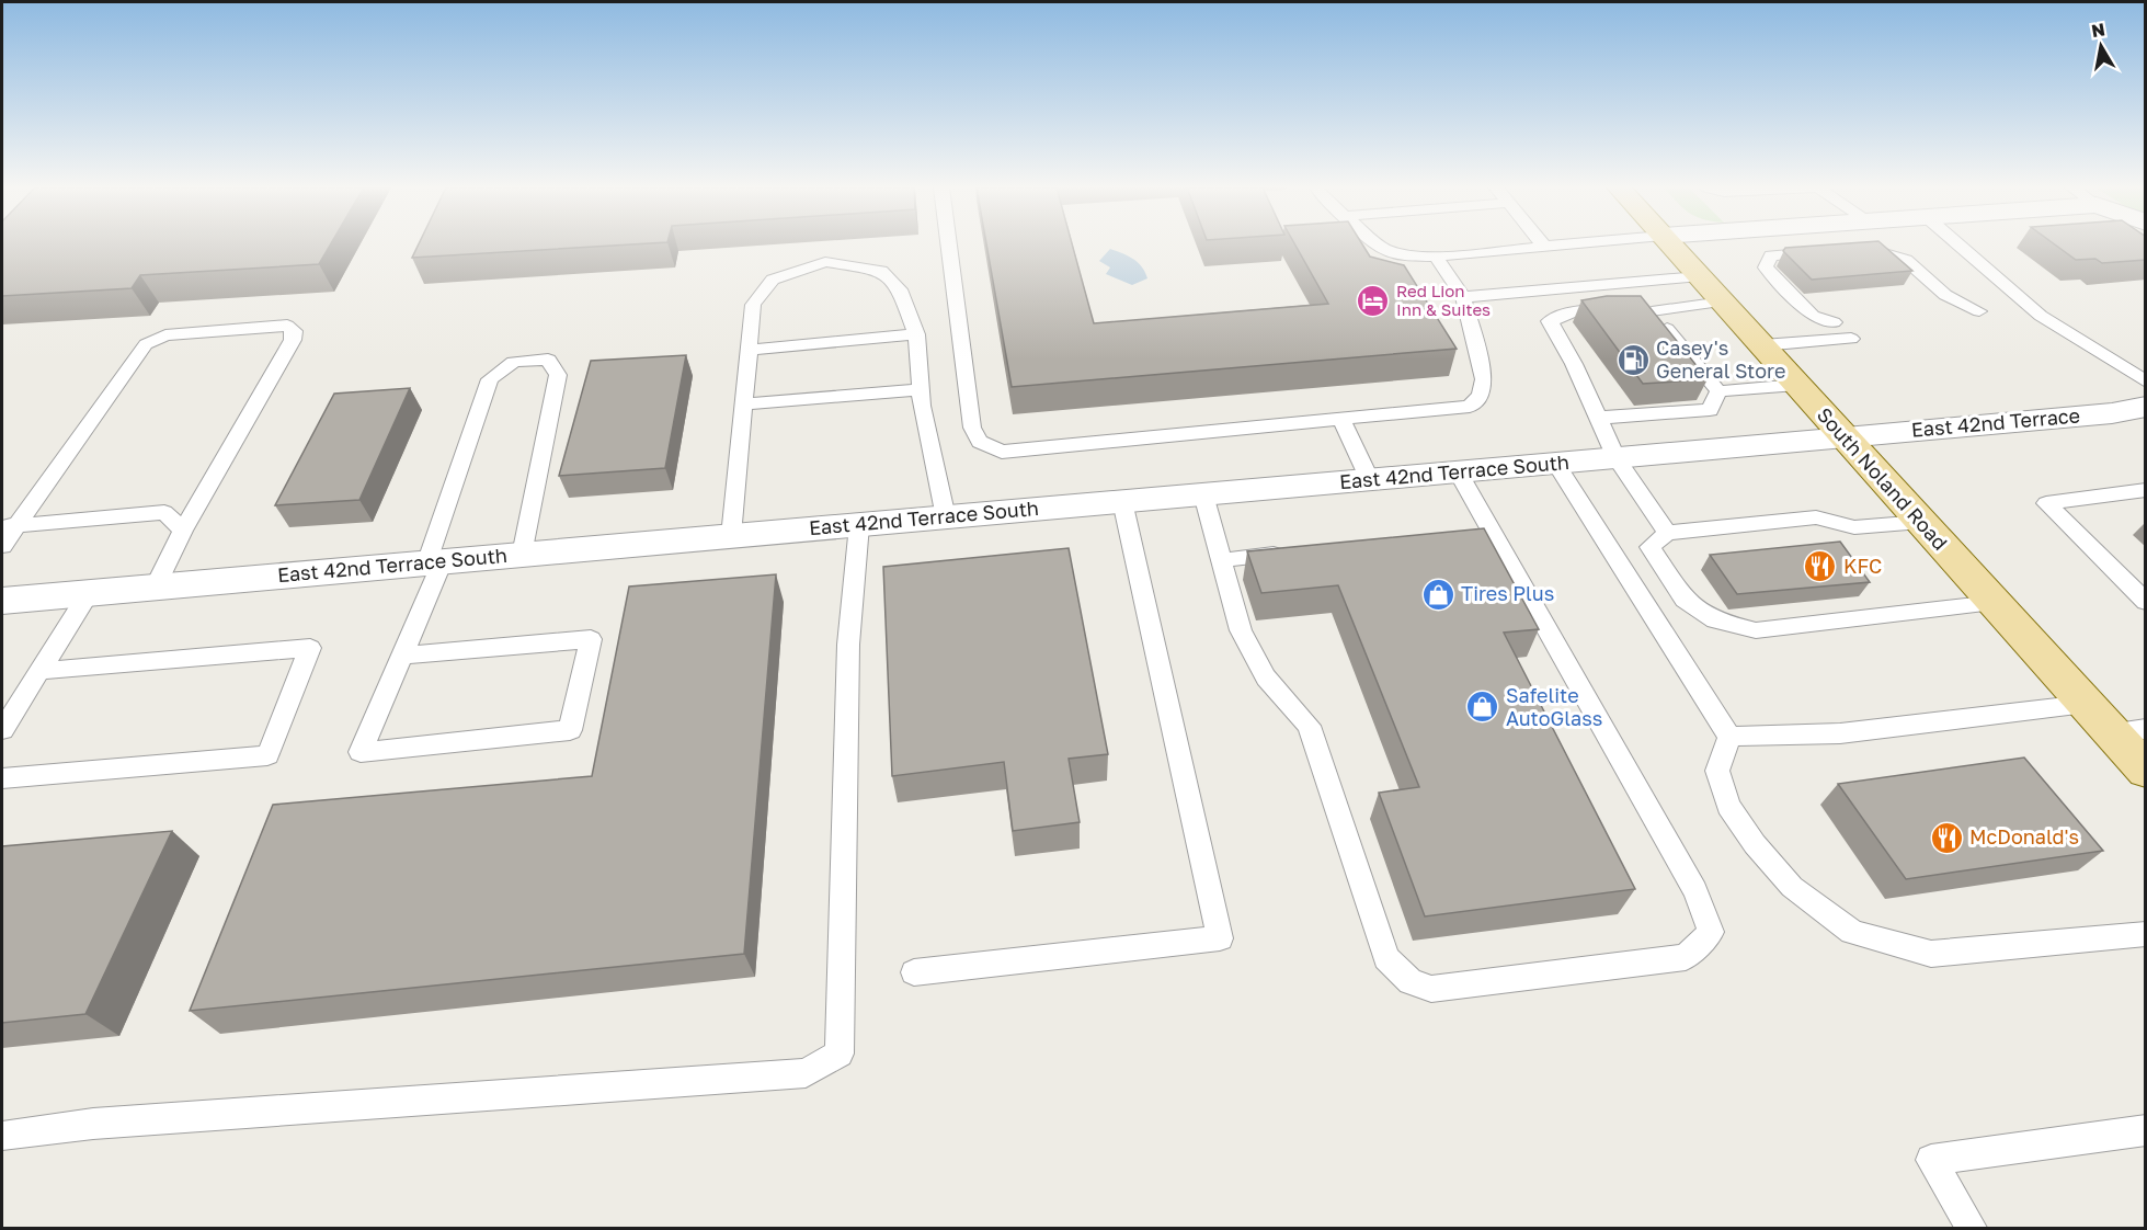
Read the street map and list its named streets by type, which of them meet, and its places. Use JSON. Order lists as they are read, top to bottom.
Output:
{
  "streets": {
    "main road": ["South Noland Road"],
    "street": ["East 42nd Terrace", "East 42nd Terrace South"]
  },
  "crossings": [
    ["East 42nd Terrace", "East 42nd Terrace South"],
    ["East 42nd Terrace", "South Noland Road"],
    ["East 42nd Terrace South", "South Noland Road"]
  ],
  "places": {
    "hotel": ["Red Lion Inn & Suites"],
    "fuel station": ["Casey's General Store"],
    "restaurant": ["KFC", "McDonald's"],
    "shop": ["Tires Plus", "Safelite AutoGlass"]
  },
  "north": "top"
}
